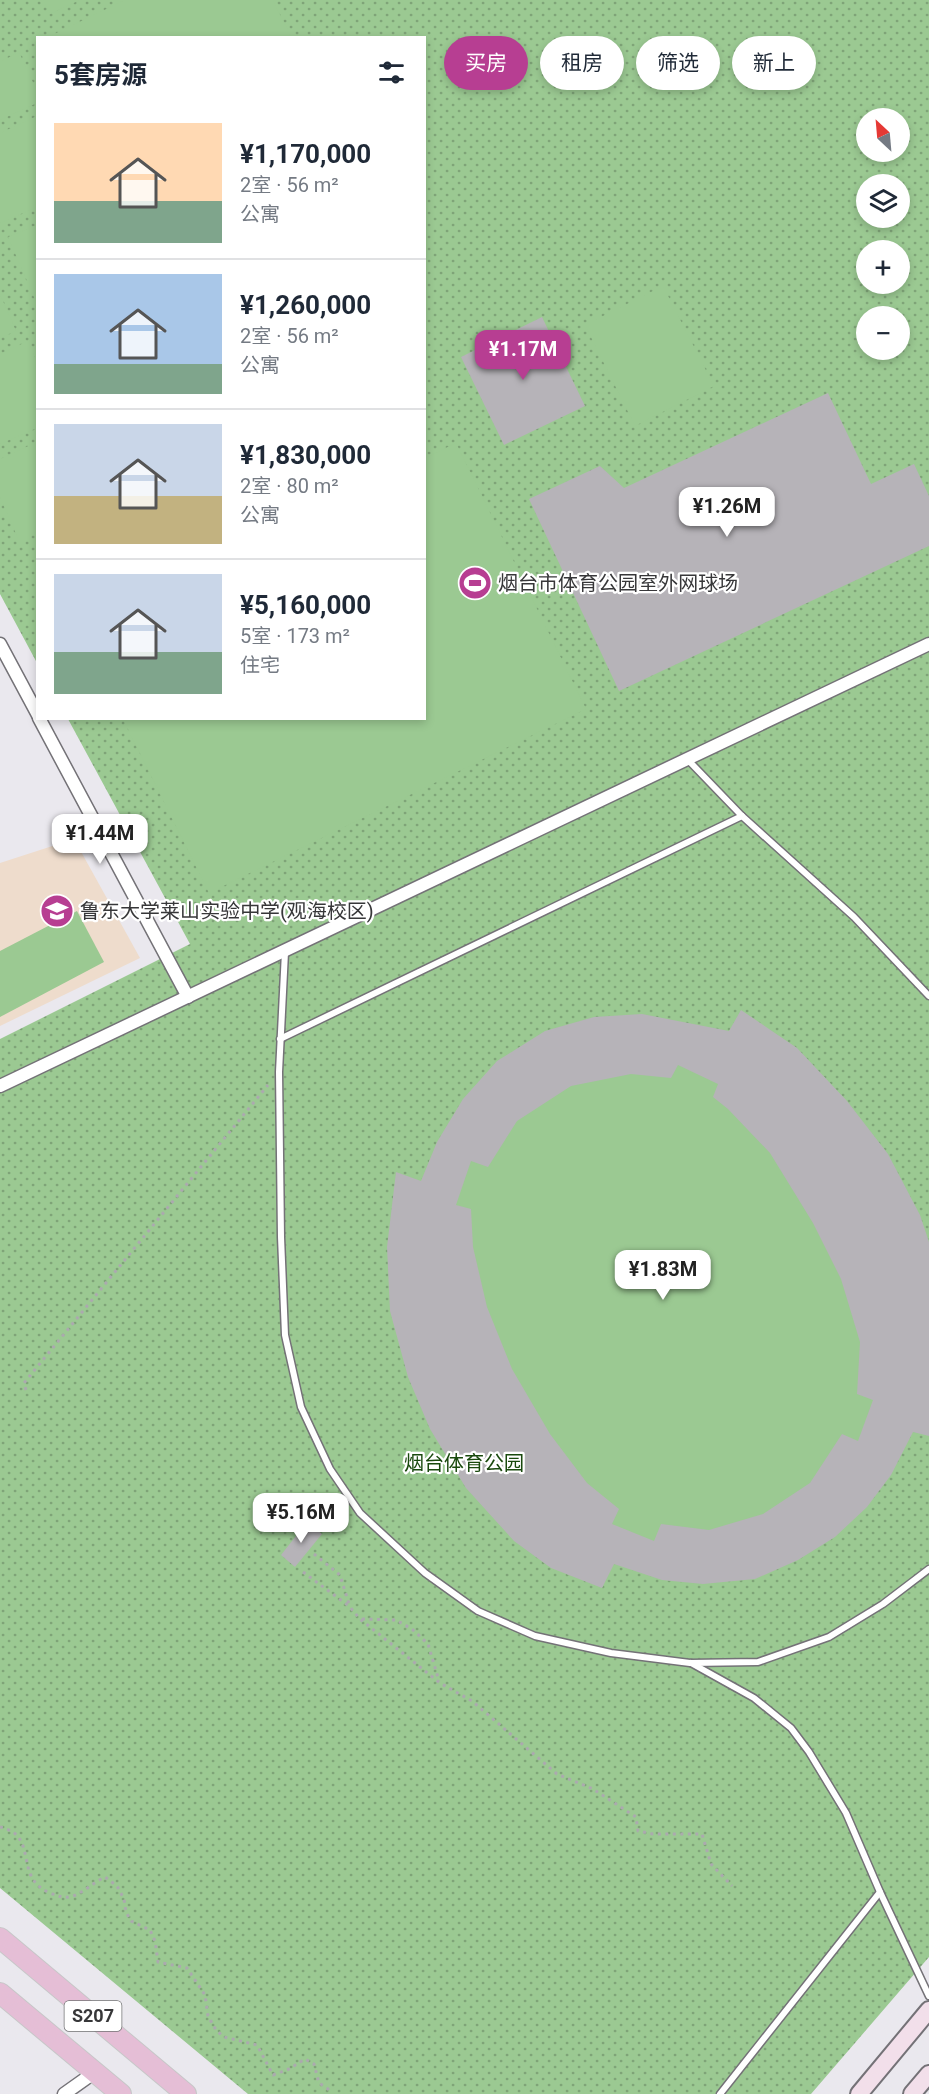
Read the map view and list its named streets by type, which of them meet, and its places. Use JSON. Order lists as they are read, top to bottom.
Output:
{
  "streets": {
    "main road": ["S207"]
  },
  "parks": ["烟台体育公园"],
  "places": {
    "sports": ["烟台市体育公园室外网球场"],
    "school or university": ["鲁东大学莱山实验中学(观海校区)"]
  },
  "north": "top left",
  "page": {
    "chip": [
      "买房",
      "租房",
      "筛选",
      "新上"
    ],
    "heading": "5套房源",
    "map_buttons": ["+", "−"],
    "list": [
      {
        "name": "¥1,170,000",
        "note": "2室 · 56 m² · 公寓"
      },
      {
        "name": "¥1,260,000",
        "note": "2室 · 56 m² · 公寓"
      },
      {
        "name": "¥1,830,000",
        "note": "2室 · 80 m² · 公寓"
      },
      {
        "name": "¥5,160,000",
        "note": "5室 · 173 m² · 住宅"
      }
    ],
    "price": [
      "¥1.17M",
      "¥1.26M",
      "¥1.44M",
      "¥1.83M",
      "¥5.16M"
    ]
  }
}
